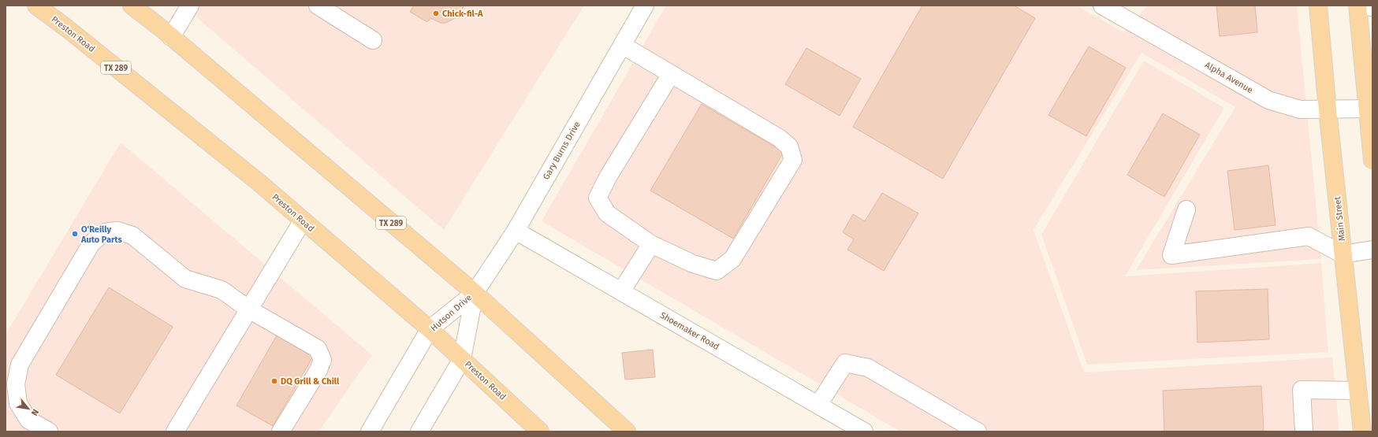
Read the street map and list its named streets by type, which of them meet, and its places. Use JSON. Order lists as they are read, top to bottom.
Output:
{
  "streets": {
    "main road": ["Preston Road", "TX 289", "Main Street"],
    "street": [
      "Alpha Avenue",
      "Gary Burns Drive",
      "Hutson Drive",
      "Shoemaker Road"
    ]
  },
  "crossings": [
    ["Preston Road", "Hutson Drive"],
    ["TX 289", "Gary Burns Drive"],
    ["TX 289", "Hutson Drive"],
    ["Alpha Avenue", "Main Street"],
    ["Gary Burns Drive", "Hutson Drive"],
    ["Gary Burns Drive", "Shoemaker Road"]
  ],
  "places": ["Chick-fil-A", "O'Reilly Auto Parts", "DQ Grill & Chill"],
  "north": "bottom right"
}
